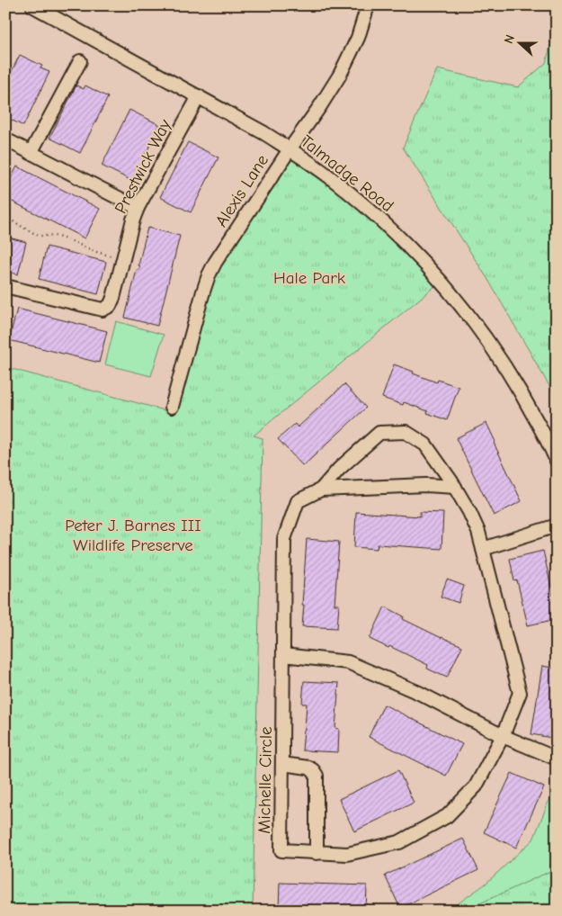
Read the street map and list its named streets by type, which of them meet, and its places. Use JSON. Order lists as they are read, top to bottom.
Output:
{
  "streets": {
    "street": [
      "Prestwick Way",
      "Talmadge Road",
      "Alexis Lane",
      "Michelle Circle"
    ]
  },
  "crossings": [
    ["Prestwick Way", "Talmadge Road"],
    ["Talmadge Road", "Alexis Lane"]
  ],
  "parks": ["Hale Park", "Peter J. Barnes III Wildlife Preserve"],
  "north": "left"
}
